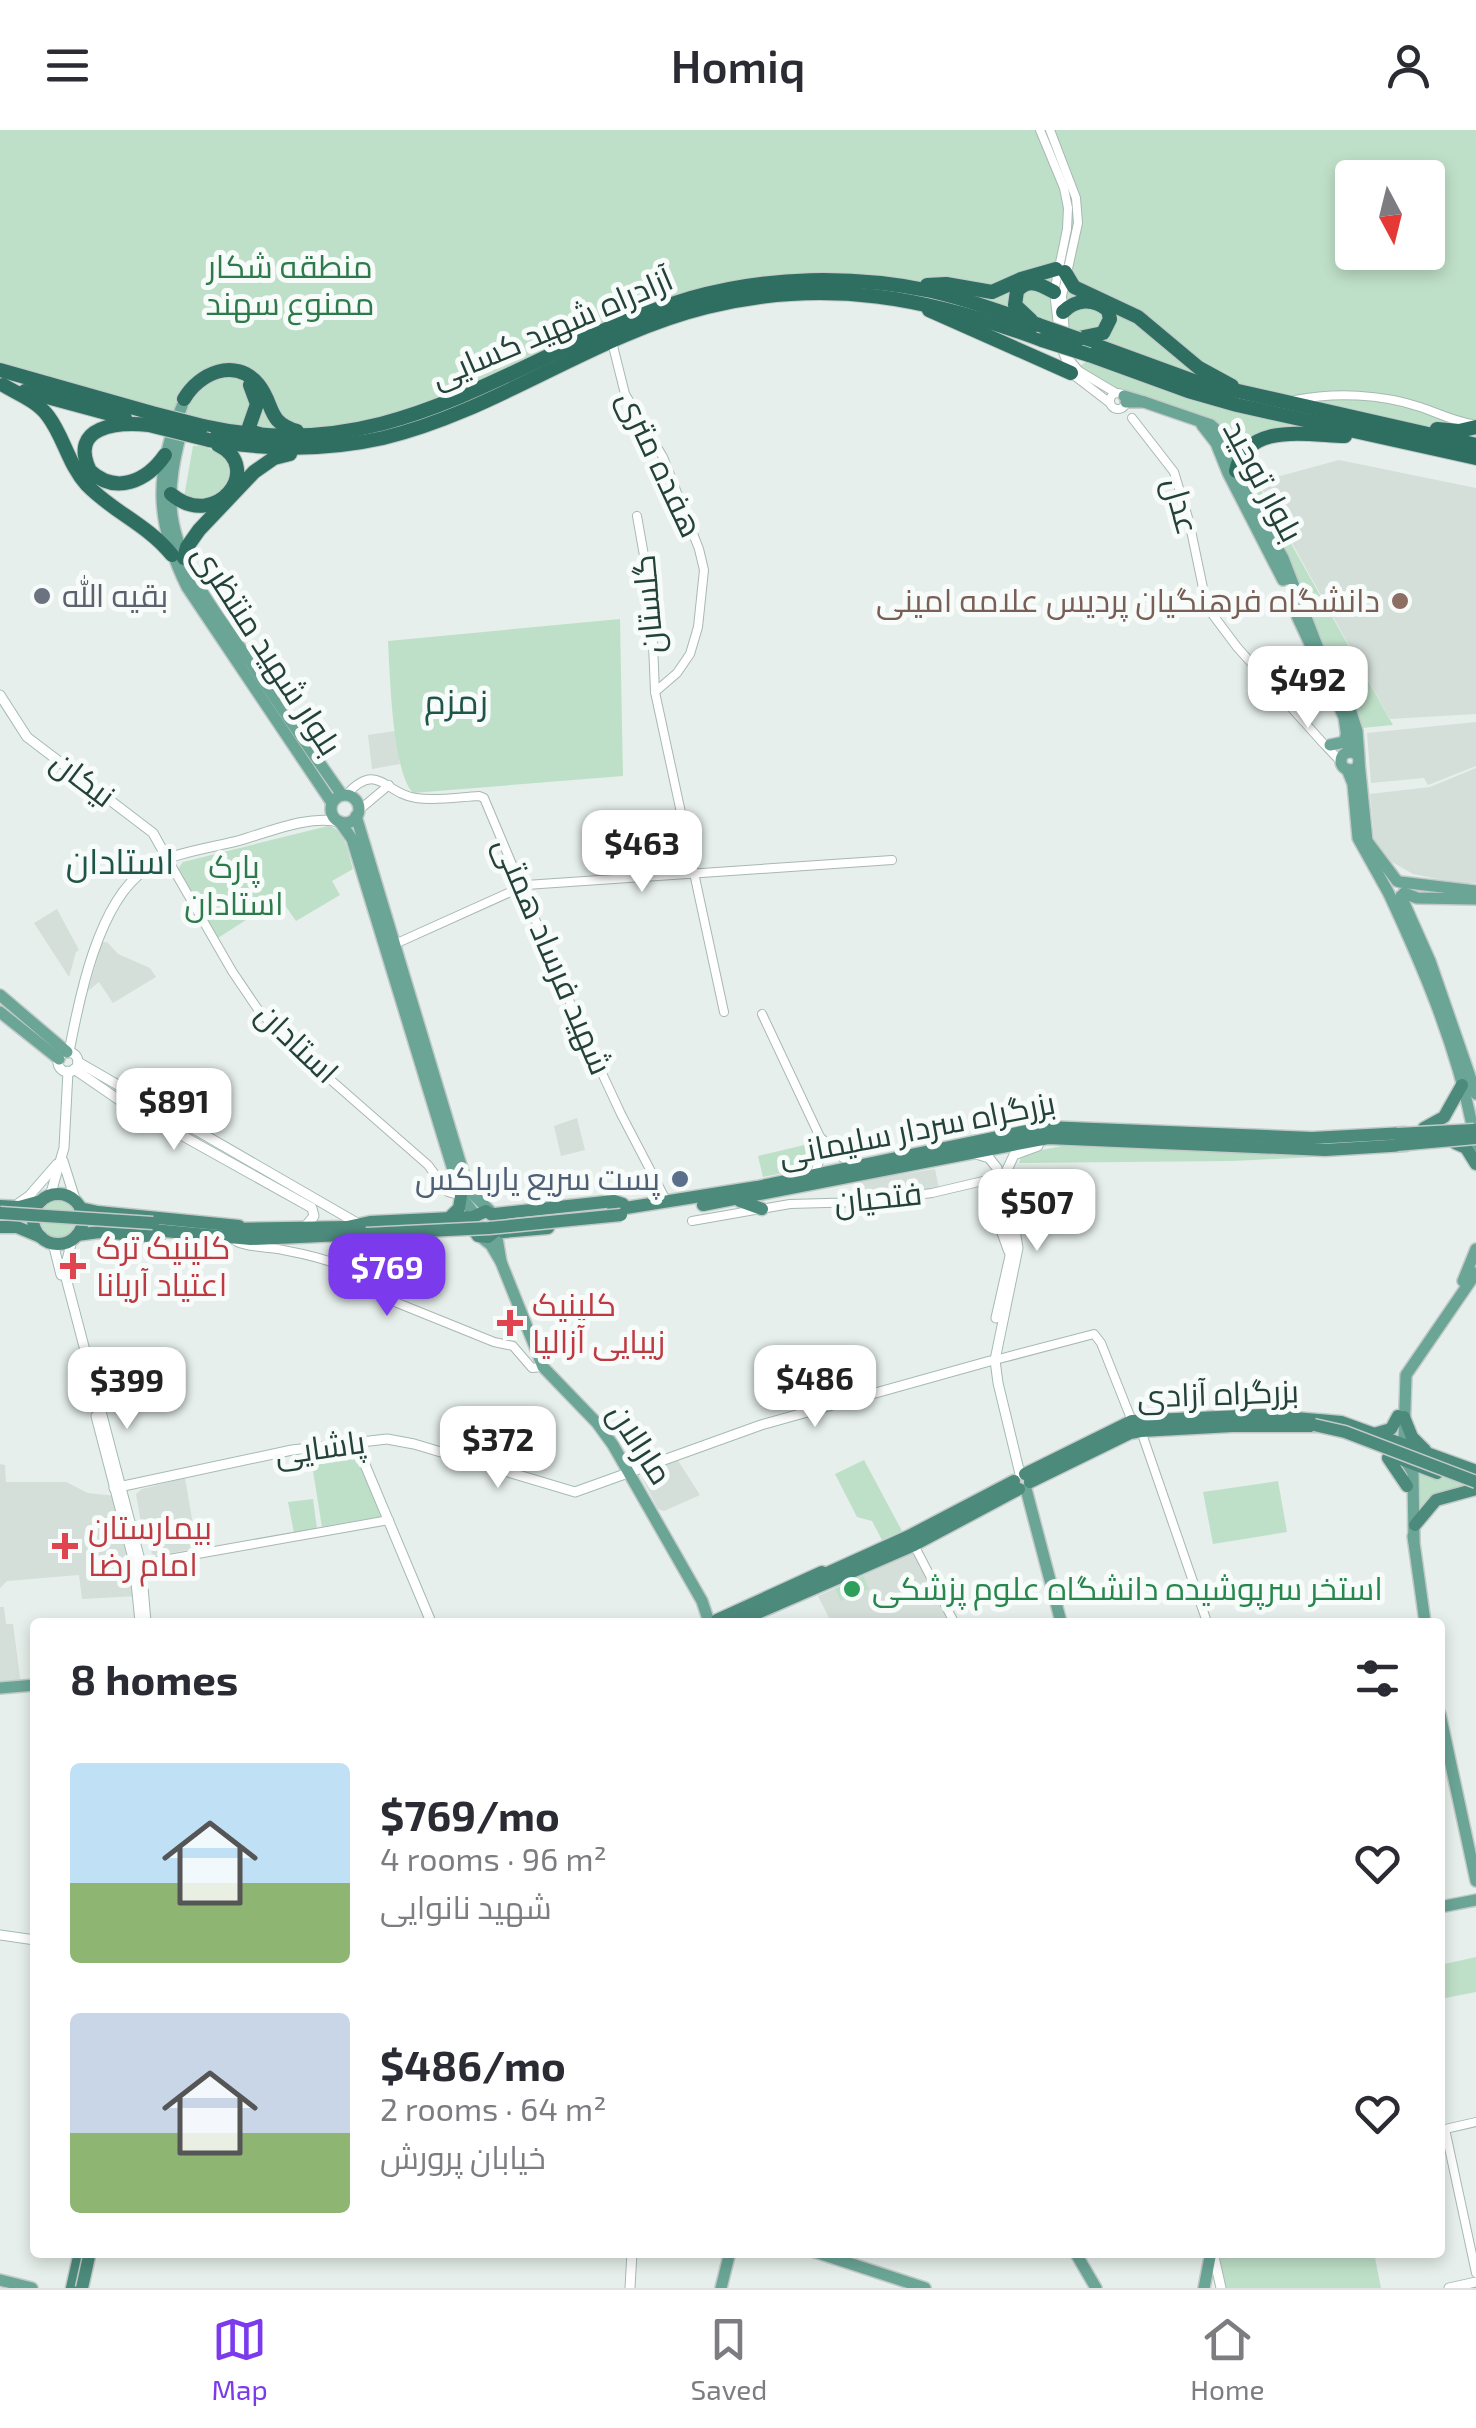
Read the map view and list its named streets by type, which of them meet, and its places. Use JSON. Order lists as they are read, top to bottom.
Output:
{
  "streets": {
    "highway": ["آزادراه شهید کسایی", "بزرگراه سردار سلیمانی", "بزرگراه آزادی"],
    "main road": [
      "بلوار توحید",
      "بلوار شهید منتظری",
      "نیکان",
      "مارالان",
      "پاشایی"
    ],
    "street": [
      "هفده متری",
      "عدل",
      "گلستان",
      "شهید فرساد همتی",
      "استادان",
      "فتحیان"
    ]
  },
  "crossings": [
    ["آزادراه شهید کسایی", "هفده متری"],
    ["هفده متری", "گلستان"],
    ["بلوار توحید", "عدل"],
    ["بلوار توحید", "بزرگراه سردار سلیمانی"],
    ["نیکان", "استادان"],
    ["شهید فرساد همتی", "بزرگراه سردار سلیمانی"],
    ["مارالان", "پاشایی"]
  ],
  "districts": ["زمزم", "استادان"],
  "parks": ["منطقه شکار ممنوع سهند", "پارک استادان"],
  "places": {
    "other": [
      "بقیه الله",
      "دانشگاه فرهنگیان پردیس علامه امینی",
      "پست سریع یارباکس",
      "استخر سرپوشیده دانشگاه علوم پزشکی"
    ],
    "health": ["کلینیک ترک اعتیاد آریانا", "کلینیک زیبایی آزالیا", "بیمارستان امام رضا"]
  },
  "north": "bottom",
  "page": {
    "header": "Homiq",
    "price": [
      "$492",
      "$463",
      "$891",
      "$507",
      "$769",
      "$486",
      "$399",
      "$372"
    ],
    "heading": "8 homes",
    "list": [
      {
        "name": "$769/mo",
        "note": "4 rooms · 96 m² · شهید نانوایی"
      },
      {
        "name": "$486/mo",
        "note": "2 rooms · 64 m² · خیابان پرورش"
      }
    ],
    "tabs": ["Map", "Saved", "Home"]
  }
}
